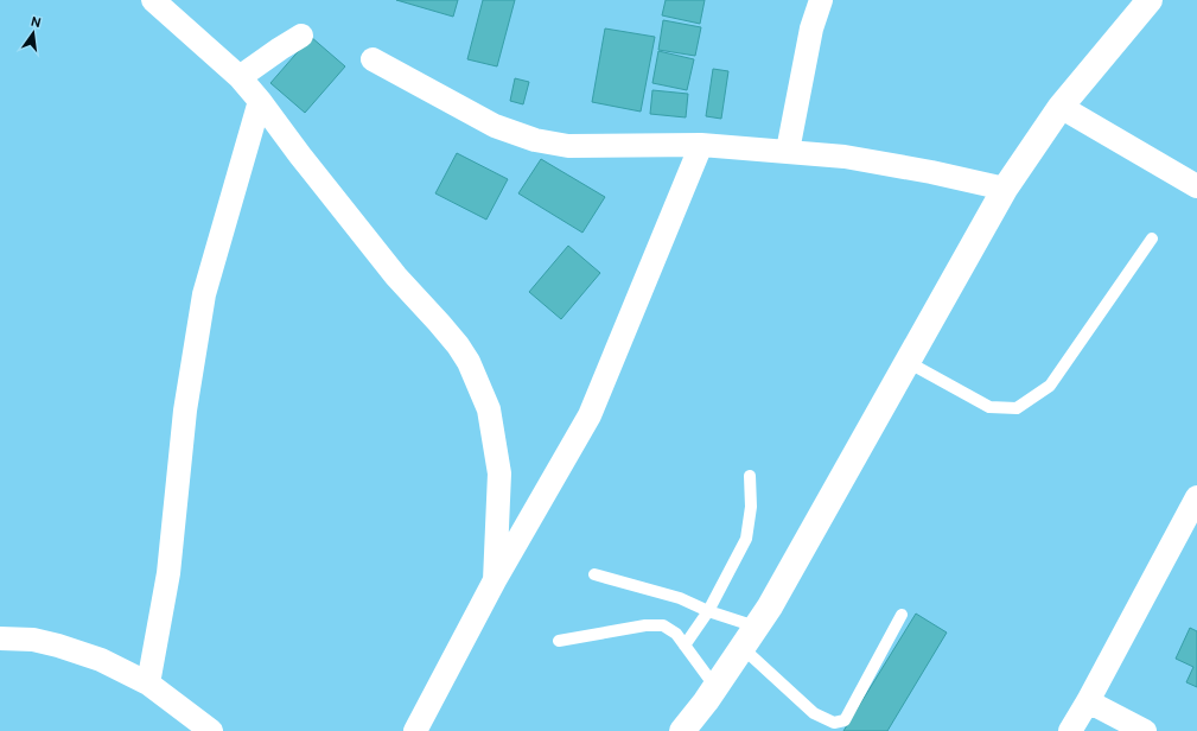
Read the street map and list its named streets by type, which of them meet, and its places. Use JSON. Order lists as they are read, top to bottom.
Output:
{
  "north": "top"
}
